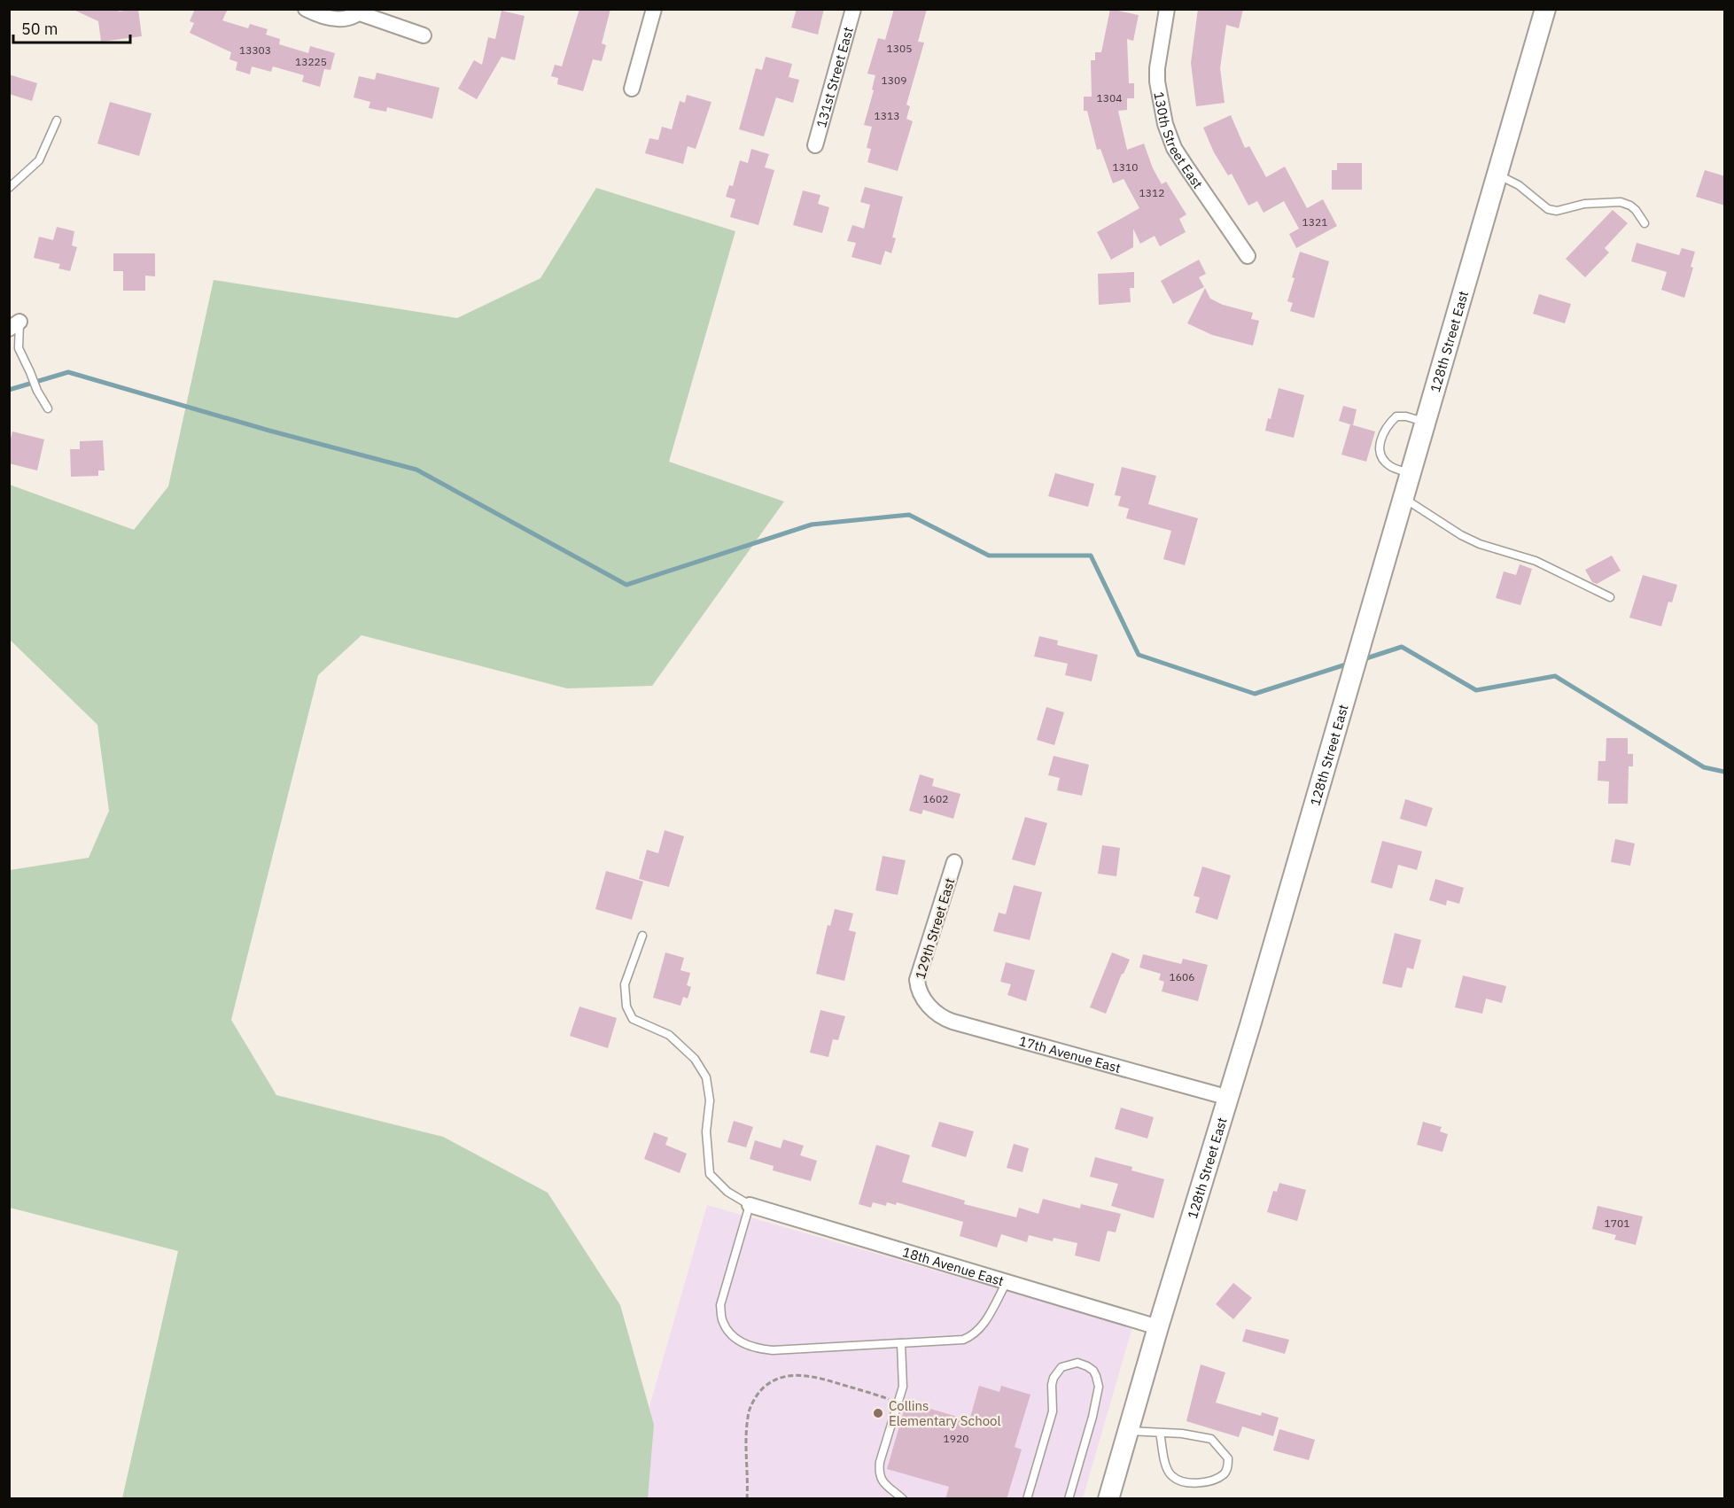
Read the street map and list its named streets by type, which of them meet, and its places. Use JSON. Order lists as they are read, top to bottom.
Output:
{
  "streets": {
    "street": [
      "131st Street East",
      "130th Street East",
      "128th Street East",
      "129th Street East",
      "17th Avenue East",
      "18th Avenue East"
    ]
  },
  "crossings": [
    ["128th Street East", "17th Avenue East"],
    ["128th Street East", "18th Avenue East"],
    ["129th Street East", "17th Avenue East"]
  ],
  "places": ["Collins Elementary School"],
  "house_numbers": [
    "1305",
    "13303",
    "13225",
    "1309",
    "1304",
    "1313",
    "1310",
    "1312",
    "1321",
    "1602",
    "1606",
    "1701",
    "1920"
  ],
  "scale_bar": "50 m"
}
